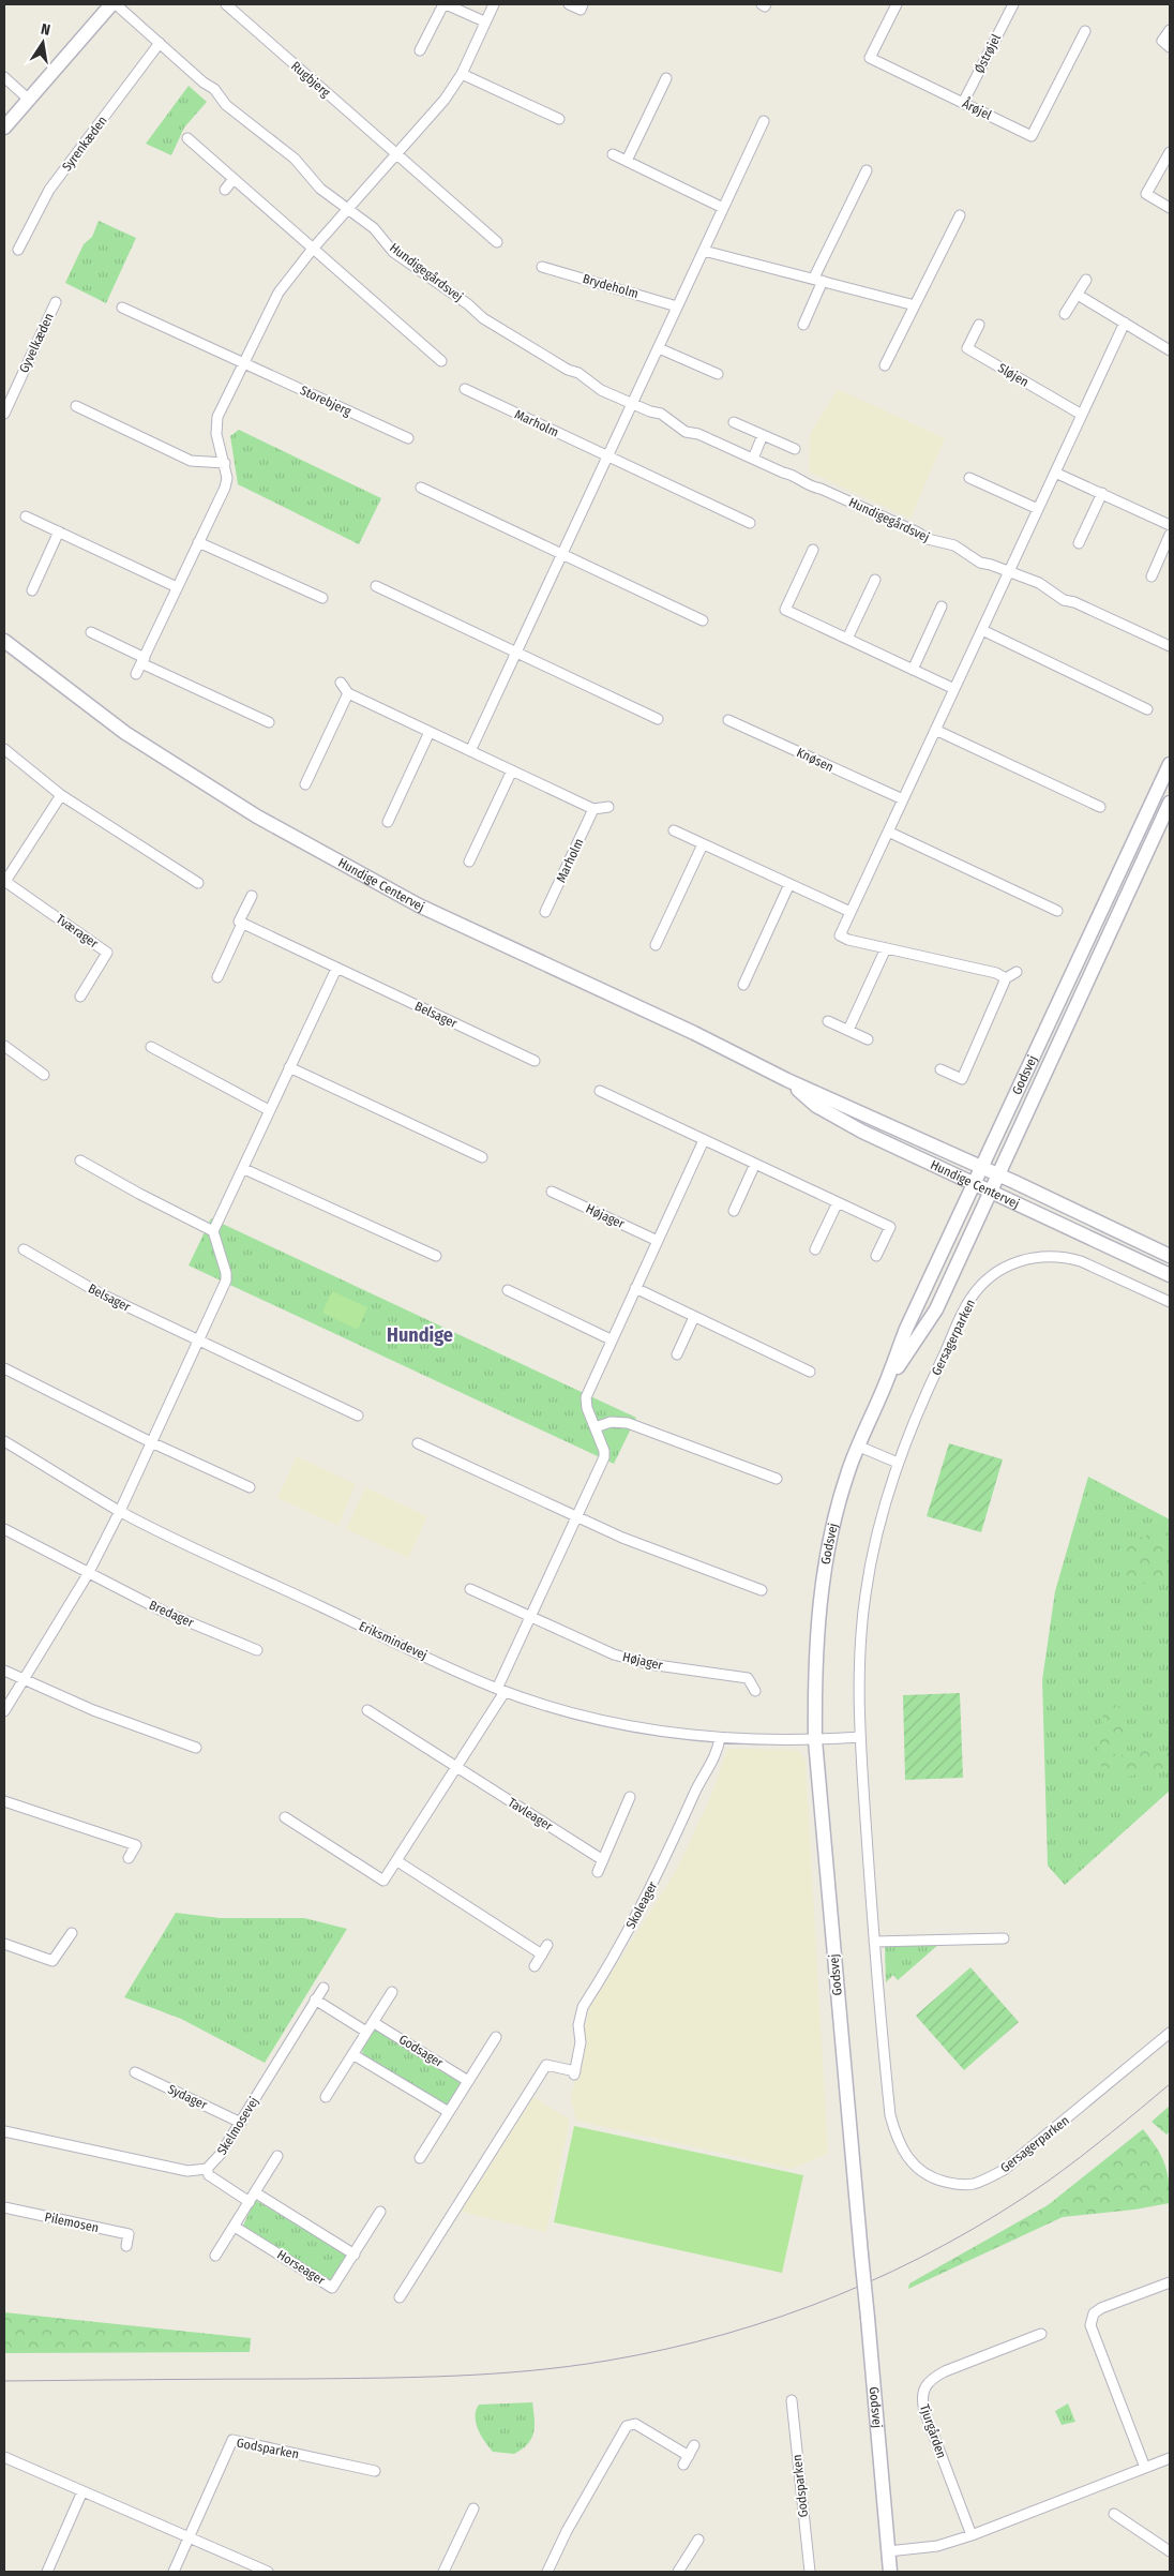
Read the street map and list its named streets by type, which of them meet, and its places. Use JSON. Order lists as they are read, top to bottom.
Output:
{
  "streets": {
    "street": [
      "Østrøjel",
      "Rugbjerg",
      "Årøjel",
      "Syrenkæden",
      "Hundigegårdsvej",
      "Brydeholm",
      "Gyvelkæden",
      "Sløjen",
      "Storebjerg",
      "Marholm",
      "Knøsen",
      "Hundige Centervej",
      "Tværager",
      "Belsager",
      "Godsvej",
      "Højager",
      "Gersagerparken",
      "Bredager",
      "Eriksmindevej",
      "Tavleager",
      "Skoleager",
      "Godsager",
      "Sydager",
      "Skelmosevej",
      "Pilemosen",
      "Horseager",
      "Tjurgården",
      "Godsparken"
    ]
  },
  "crossings": [
    ["Østrøjel", "Årøjel"],
    ["Syrenkæden", "Hundigegårdsvej"],
    ["Hundige Centervej", "Godsvej"],
    ["Godsvej", "Eriksmindevej"],
    ["Eriksmindevej", "Skoleager"],
    ["Sydager", "Skelmosevej"]
  ],
  "districts": ["Hundige"],
  "north": "top"
}
